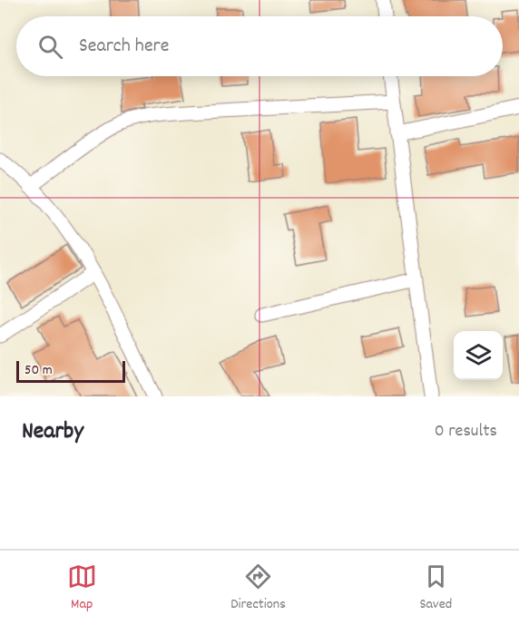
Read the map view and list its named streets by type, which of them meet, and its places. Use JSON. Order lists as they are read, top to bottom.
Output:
{
  "scale_bar": "50 m",
  "page": {
    "search": "Search here",
    "scale": "50 m",
    "heading": ["Nearby", "0 results"],
    "nav": ["Map", "Directions", "Saved"]
  }
}
